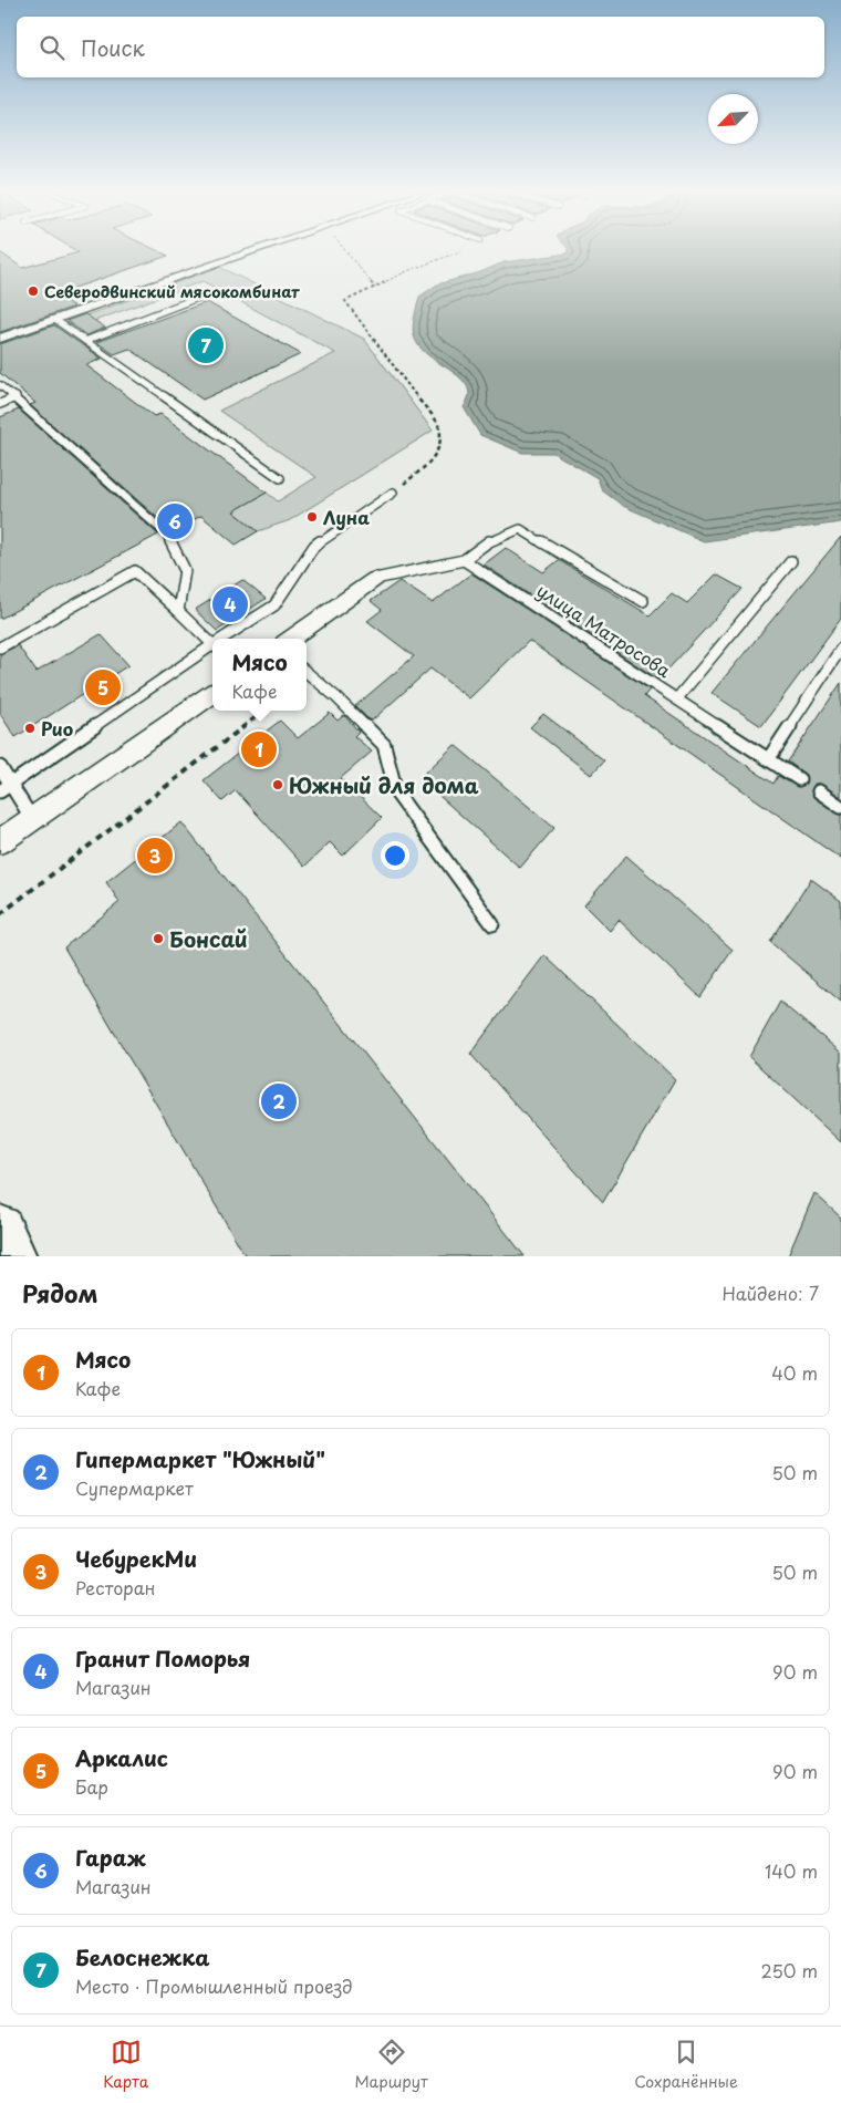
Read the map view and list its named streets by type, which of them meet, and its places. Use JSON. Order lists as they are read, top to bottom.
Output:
{
  "streets": {
    "lane": ["улица Матросова"]
  },
  "places": [
    "Северодвинский мясокомбинат",
    "Луна",
    "Рио",
    "Южный для дома",
    "Бонсай"
  ],
  "north": "bottom left",
  "page": {
    "search": "Поиск",
    "pins": [
      "7",
      "6",
      "4",
      "5",
      "1",
      "3",
      "2"
    ],
    "popup": ["Мясо", "Кафе"],
    "heading": ["Рядом", "Найдено: 7"],
    "list": [
      {
        "mark": "1",
        "name": "Мясо",
        "note": "Кафе",
        "value": "40 m"
      },
      {
        "mark": "2",
        "name": "Гипермаркет \"Южный\"",
        "note": "Супермаркет",
        "value": "50 m"
      },
      {
        "mark": "3",
        "name": "ЧебурекМи",
        "note": "Ресторан",
        "value": "50 m"
      },
      {
        "mark": "4",
        "name": "Гранит Поморья",
        "note": "Магазин",
        "value": "90 m"
      },
      {
        "mark": "5",
        "name": "Аркалис",
        "note": "Бар",
        "value": "90 m"
      },
      {
        "mark": "6",
        "name": "Гараж",
        "note": "Магазин",
        "value": "140 m"
      },
      {
        "mark": "7",
        "name": "Белоснежка",
        "note": "Место · Промышленный проезд",
        "value": "250 m"
      }
    ],
    "nav": ["Карта", "Маршрут", "Сохранённые"]
  }
}
